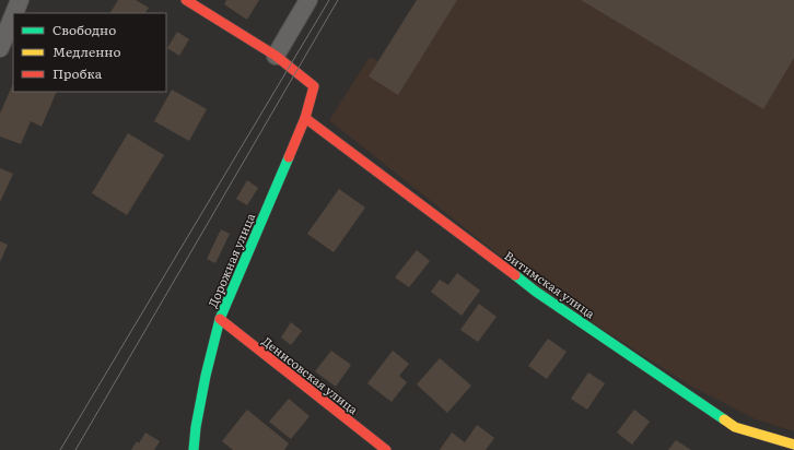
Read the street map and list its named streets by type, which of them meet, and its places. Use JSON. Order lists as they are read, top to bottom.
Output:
{
  "streets": {
    "street": ["Дорожная улица", "Витимская улица", "Денисовская улица"]
  },
  "crossings": [
    ["Дорожная улица", "Витимская улица"],
    ["Дорожная улица", "Денисовская улица"]
  ],
  "legend": ["Свободно", "Медленно", "Пробка"]
}
